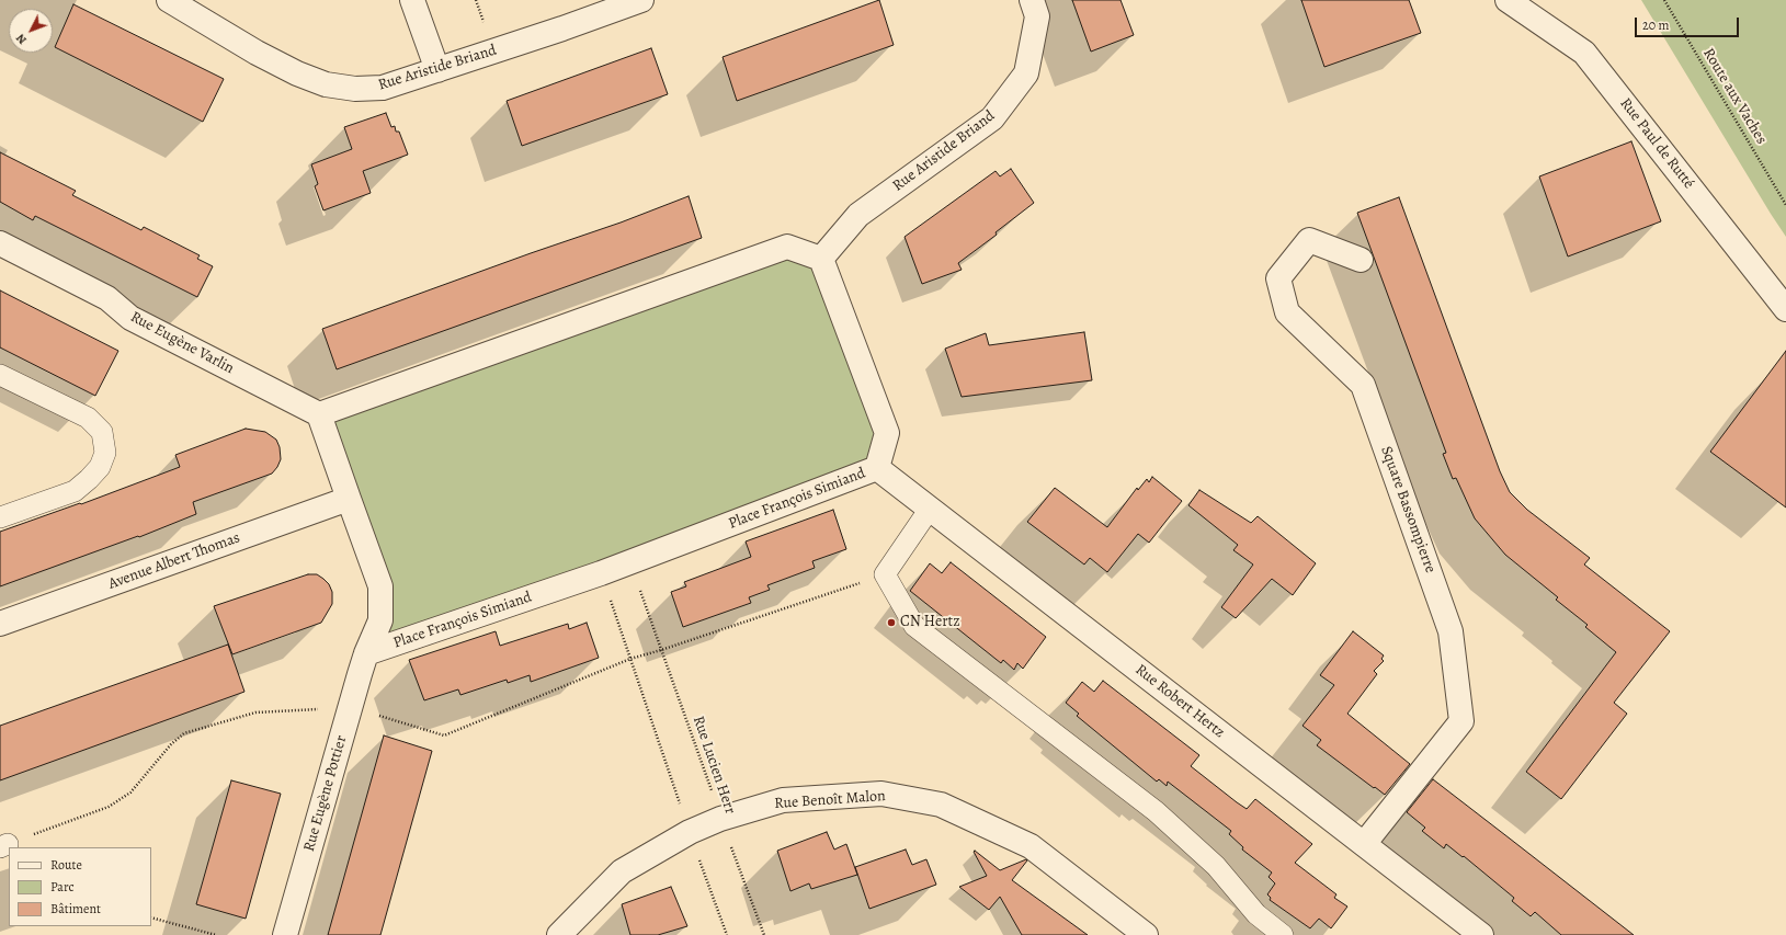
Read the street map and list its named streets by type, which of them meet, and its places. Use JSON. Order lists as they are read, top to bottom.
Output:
{
  "streets": {
    "street": [
      "Rue Aristide Briand",
      "Rue Paul de Rutté",
      "Rue Eugène Varlin",
      "Place François Simiand",
      "Square Bassompierre",
      "Avenue Albert Thomas",
      "Rue Robert Hertz",
      "Rue Eugène Pottier",
      "Rue Benoît Malon"
    ],
    "path": ["Route aux Vaches", "Rue Lucien Herr"]
  },
  "crossings": [
    ["Rue Aristide Briand", "Place François Simiand"],
    ["Rue Eugène Varlin", "Place François Simiand"],
    ["Place François Simiand", "Avenue Albert Thomas"],
    ["Place François Simiand", "Rue Robert Hertz"],
    ["Place François Simiand", "Rue Eugène Pottier"],
    ["Square Bassompierre", "Rue Robert Hertz"],
    ["Rue Lucien Herr", "Rue Benoît Malon"]
  ],
  "places": ["CN Hertz"],
  "legend": ["Route", "Parc", "Bâtiment"],
  "scale_bar": "20 m",
  "north": "bottom left"
}
